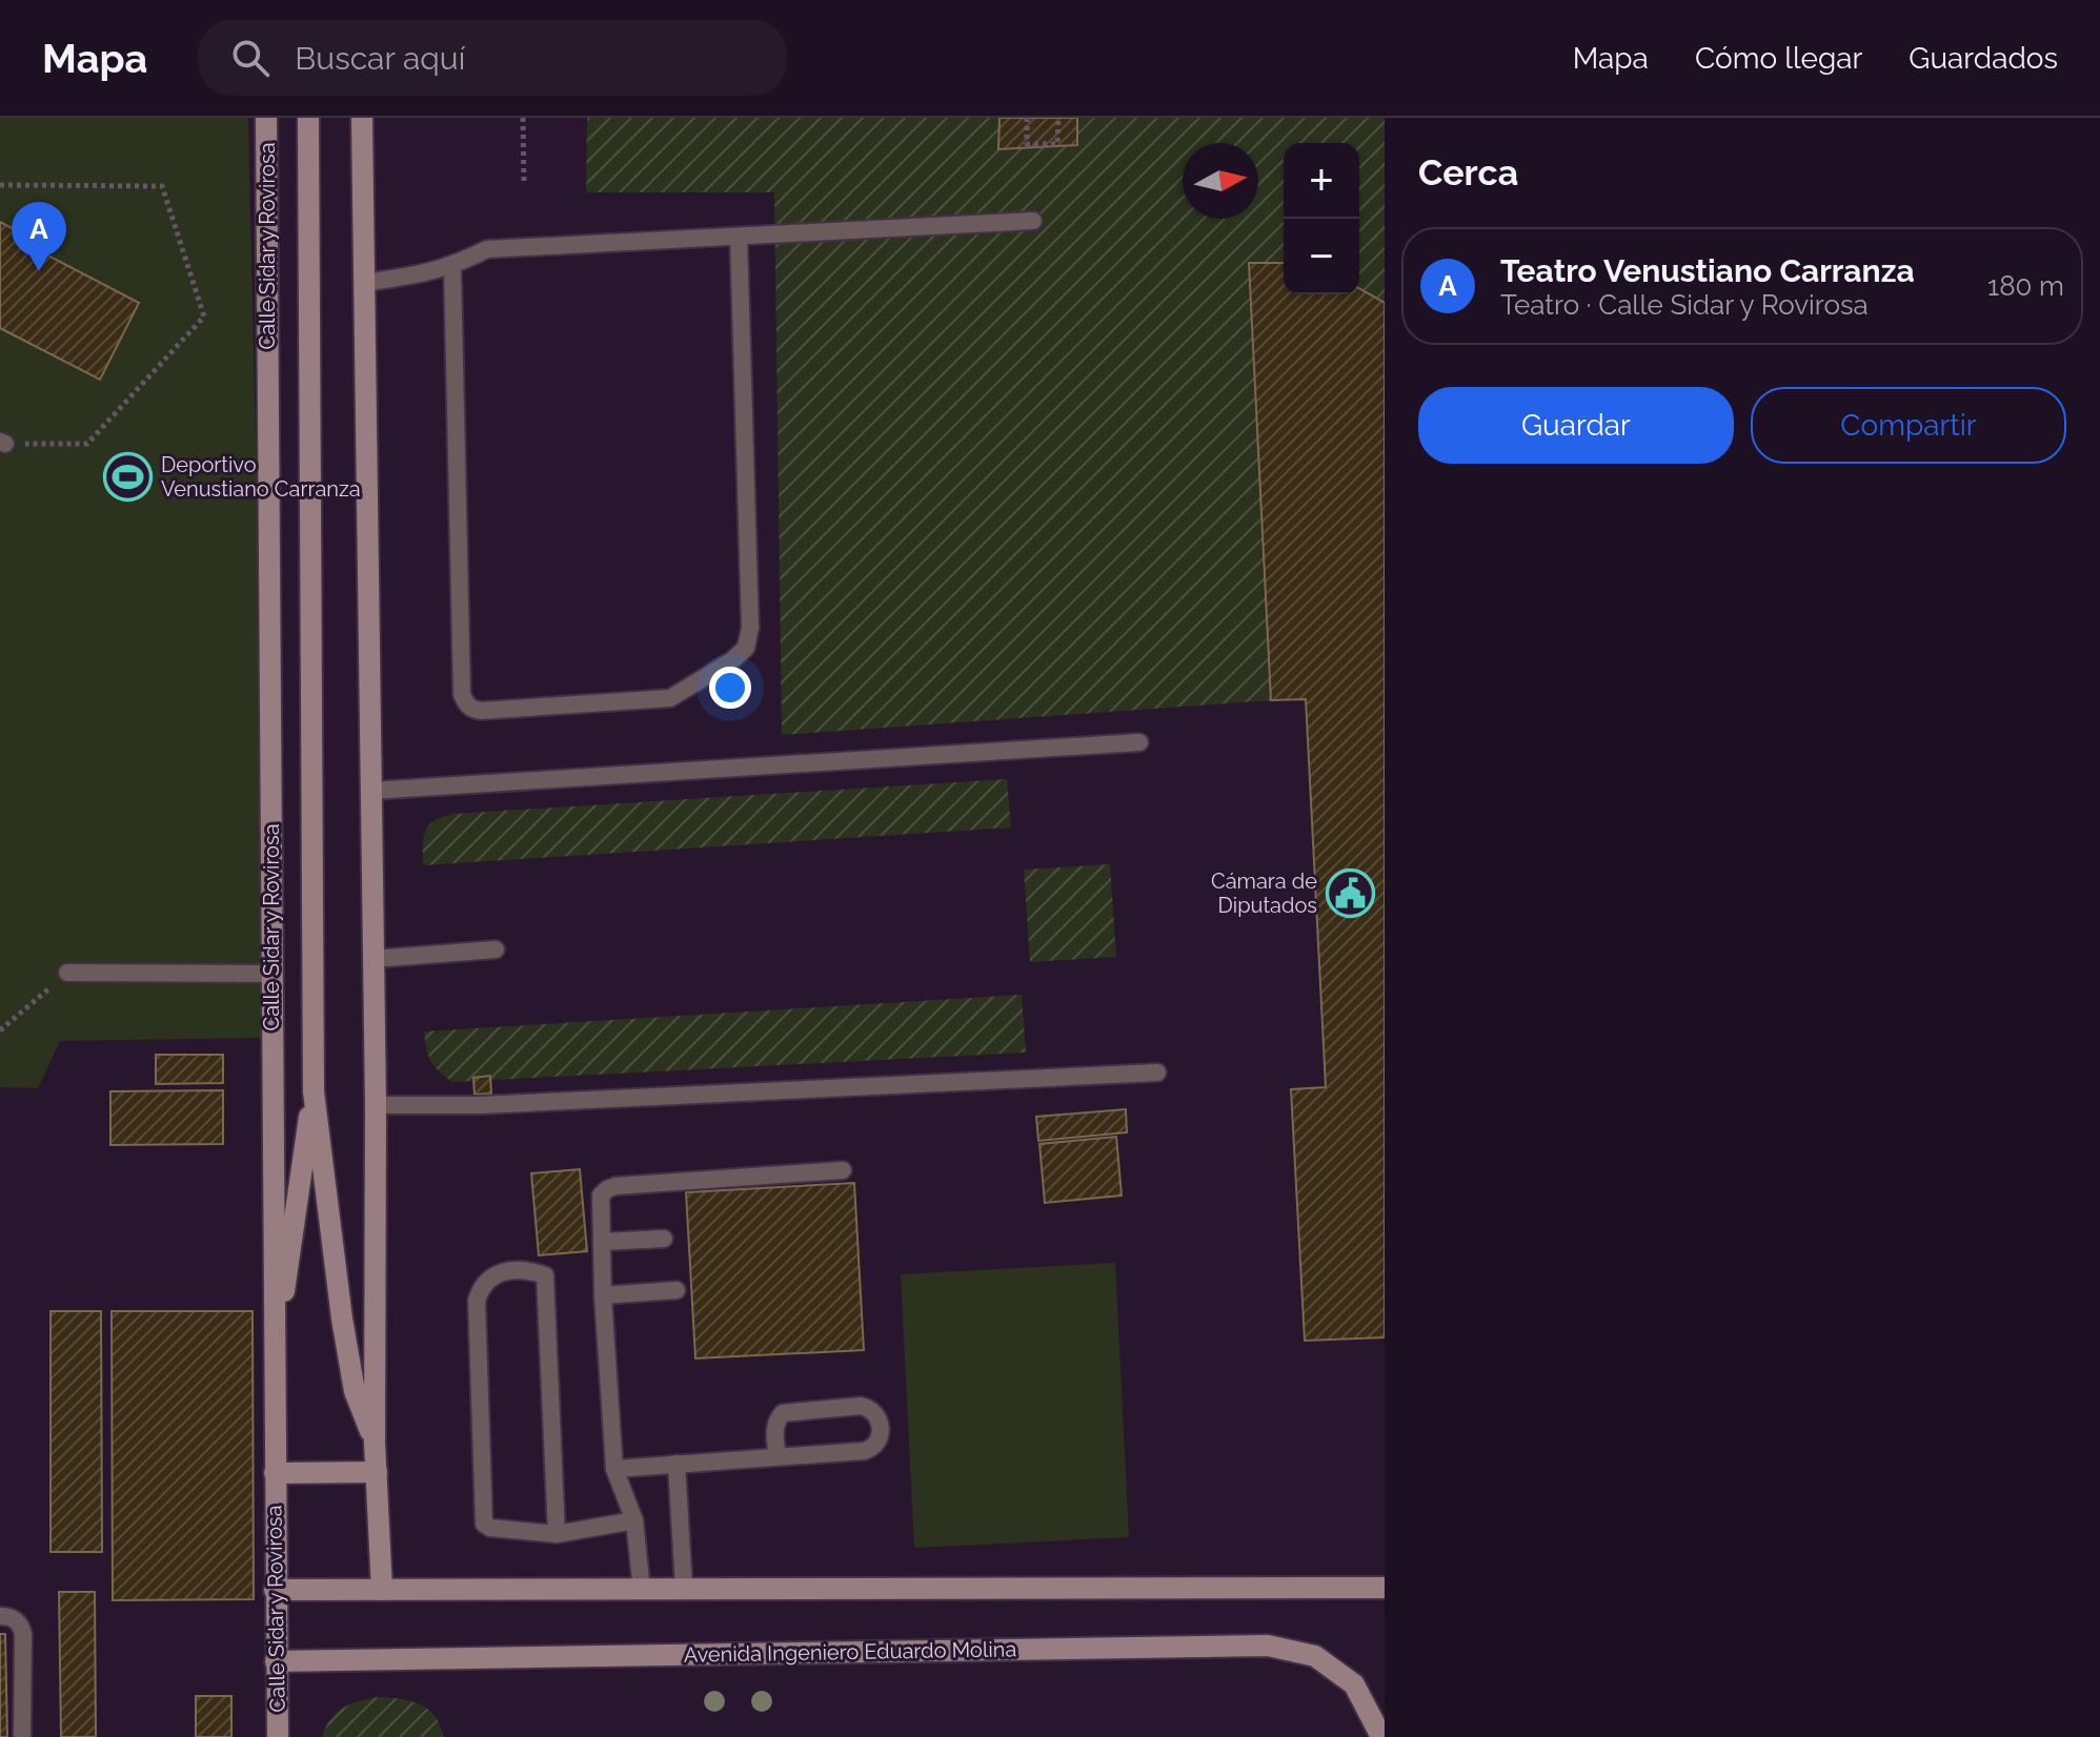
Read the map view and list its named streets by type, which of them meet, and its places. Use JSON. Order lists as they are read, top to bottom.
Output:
{
  "streets": {
    "street": ["Calle Sidar y Rovirosa", "Avenida Ingeniero Eduardo Molina"]
  },
  "crossings": [
    ["Calle Sidar y Rovirosa", "Avenida Ingeniero Eduardo Molina"]
  ],
  "places": {
    "sports": ["Deportivo Venustiano Carranza"],
    "public building": ["Cámara de Diputados"]
  },
  "north": "right",
  "page": {
    "header": "Mapa",
    "search": "Buscar aquí",
    "nav": ["Mapa", "Cómo llegar", "Guardados"],
    "heading": "Cerca",
    "map_buttons": ["+", "−"],
    "pins": "A",
    "list": [
      {
        "mark": "A",
        "name": "Teatro Venustiano Carranza",
        "note": "Teatro · Calle Sidar y Rovirosa",
        "value": "180 m"
      }
    ],
    "buttons": ["Guardar", "Compartir"]
  }
}
